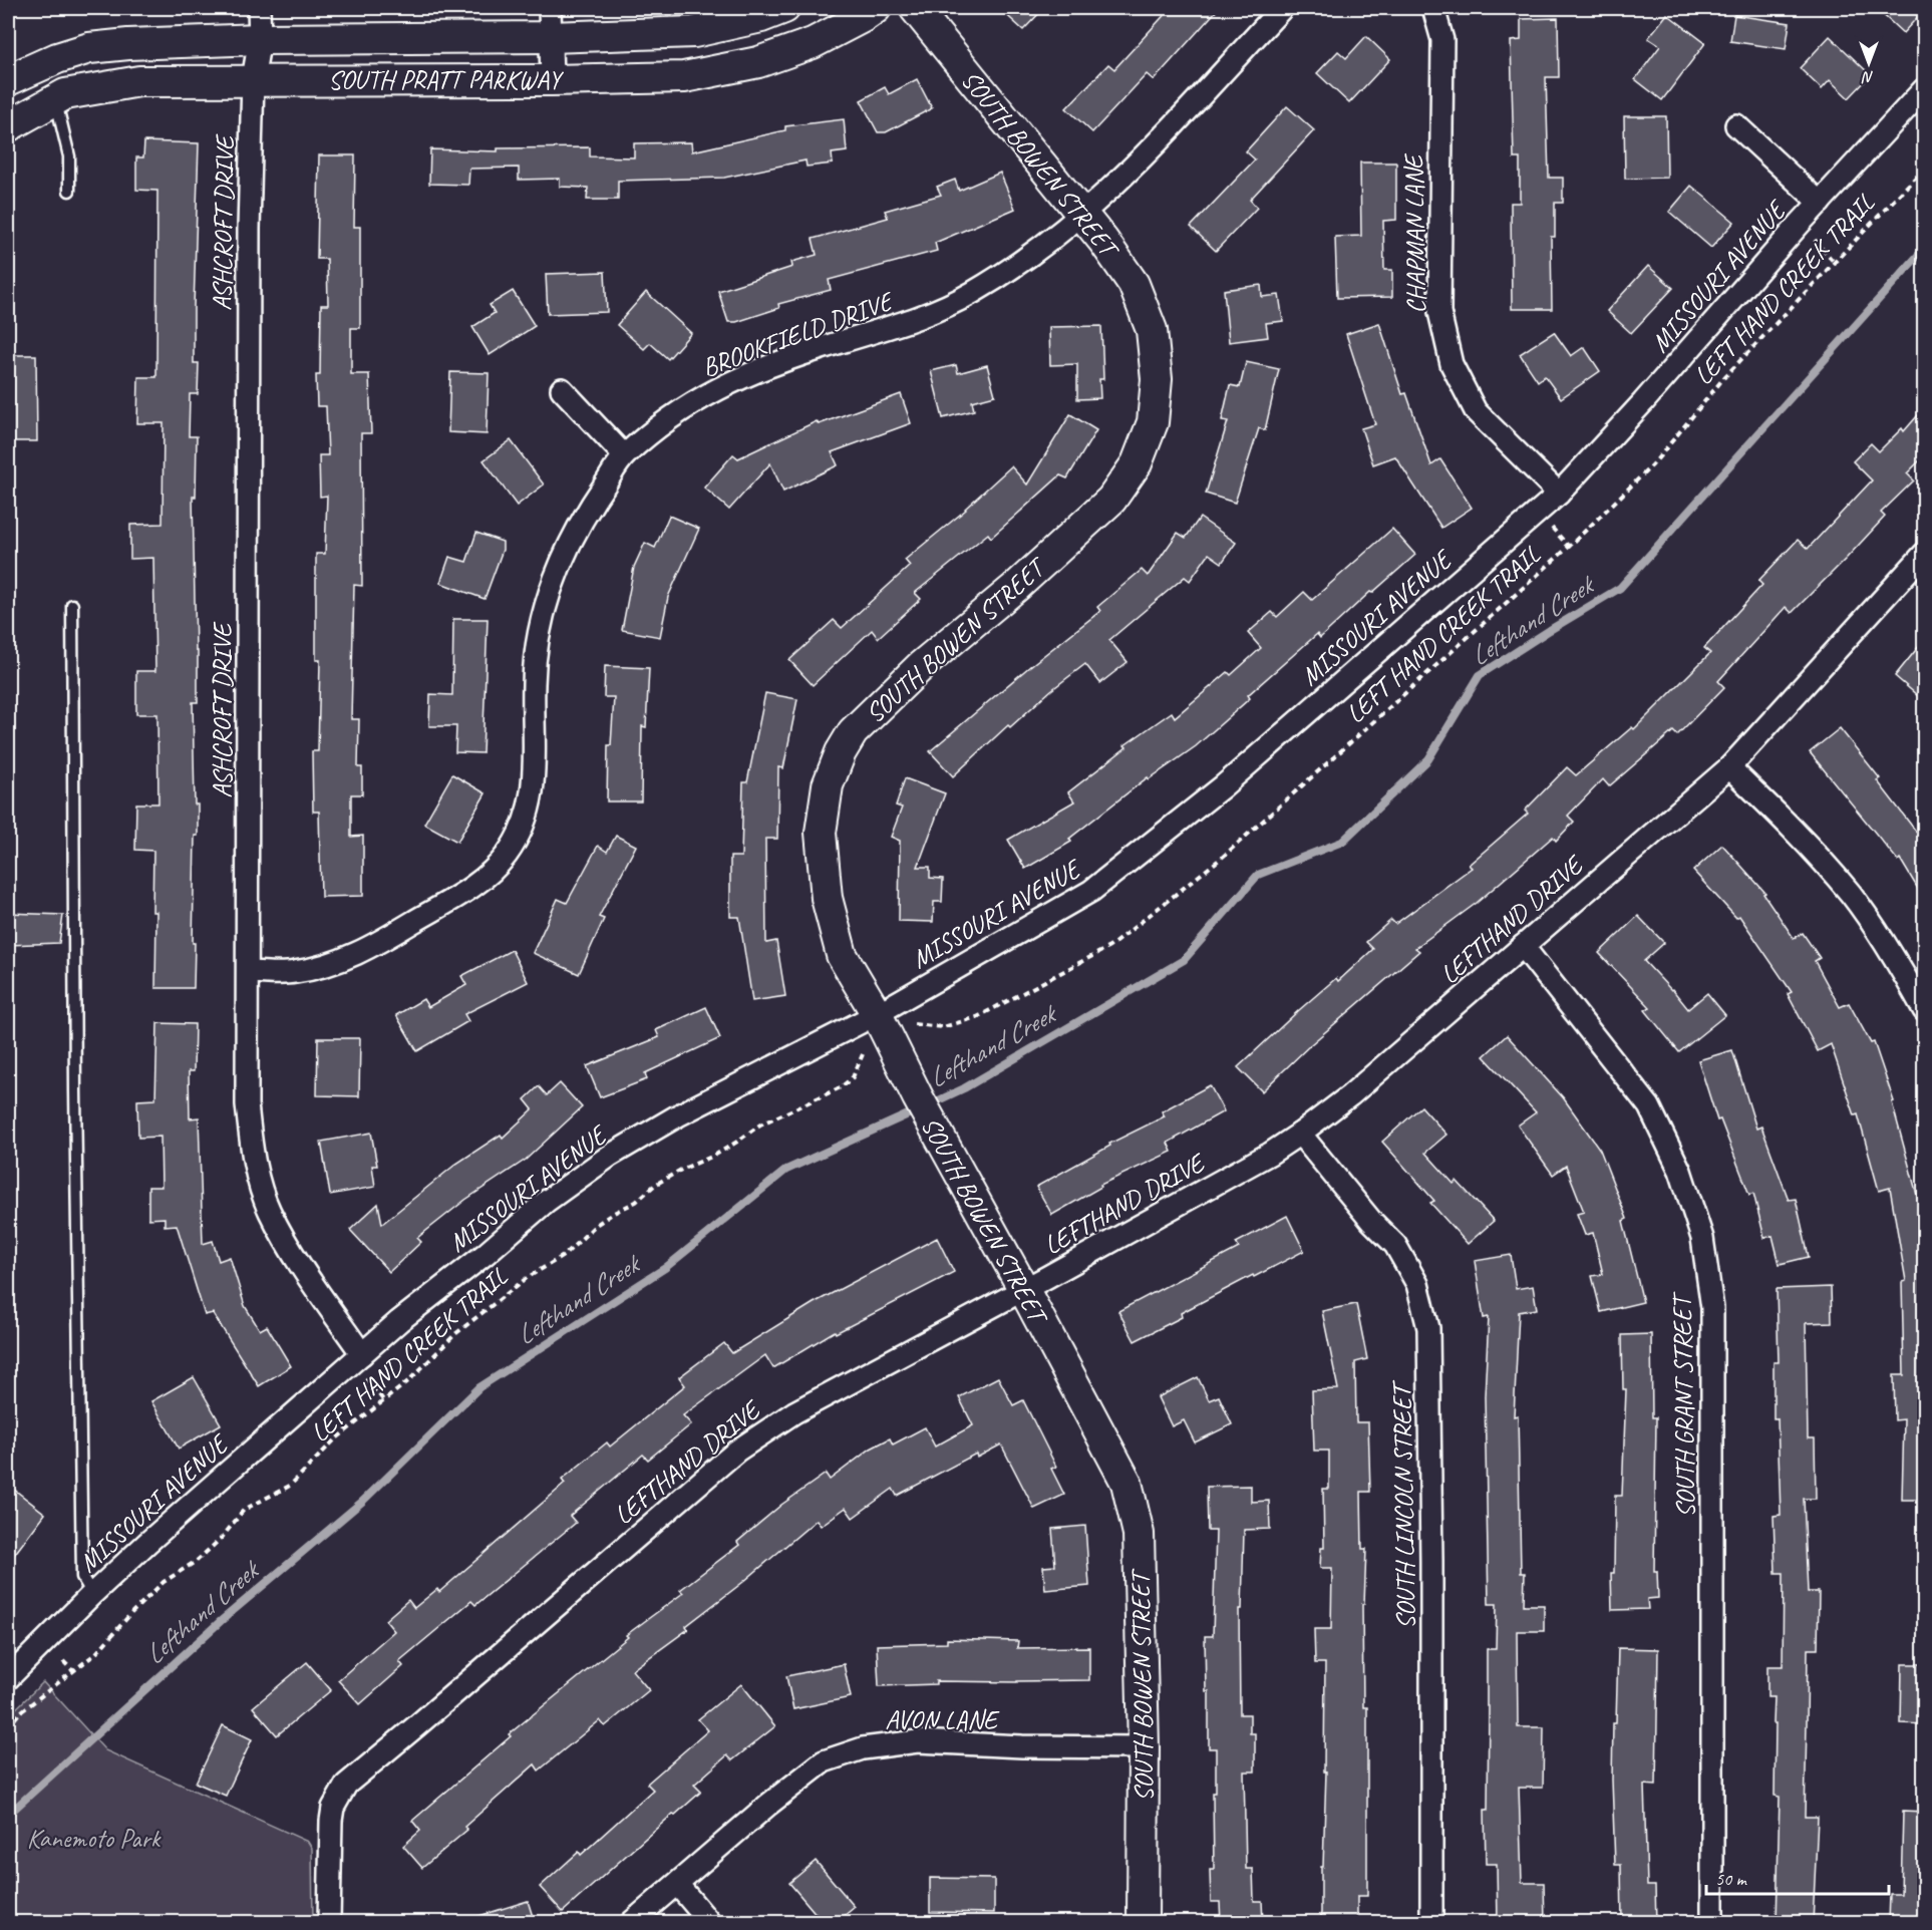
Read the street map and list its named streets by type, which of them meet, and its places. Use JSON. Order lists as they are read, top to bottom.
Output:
{
  "streets": {
    "street": [
      "SOUTH PRATT PARKWAY",
      "SOUTH BOWEN STREET",
      "ASHCROFT DRIVE",
      "CHAPMAN LANE",
      "MISSOURI AVENUE",
      "BROOKFIELD DRIVE",
      "LEFTHAND DRIVE",
      "SOUTH GRANT STREET",
      "SOUTH LINCOLN STREET",
      "AVON LANE"
    ],
    "path": ["LEFT HAND CREEK TRAIL"]
  },
  "crossings": [
    ["SOUTH PRATT PARKWAY", "ASHCROFT DRIVE"],
    ["SOUTH BOWEN STREET", "MISSOURI AVENUE"],
    ["SOUTH BOWEN STREET", "BROOKFIELD DRIVE"],
    ["SOUTH BOWEN STREET", "LEFTHAND DRIVE"],
    ["SOUTH BOWEN STREET", "AVON LANE"],
    ["ASHCROFT DRIVE", "MISSOURI AVENUE"],
    ["ASHCROFT DRIVE", "BROOKFIELD DRIVE"],
    ["CHAPMAN LANE", "MISSOURI AVENUE"],
    ["LEFTHAND DRIVE", "SOUTH GRANT STREET"],
    ["LEFTHAND DRIVE", "SOUTH LINCOLN STREET"]
  ],
  "water": ["Lefthand Creek"],
  "parks": ["Kanemoto Park"],
  "scale_bar": "50 m",
  "north": "bottom"
}
